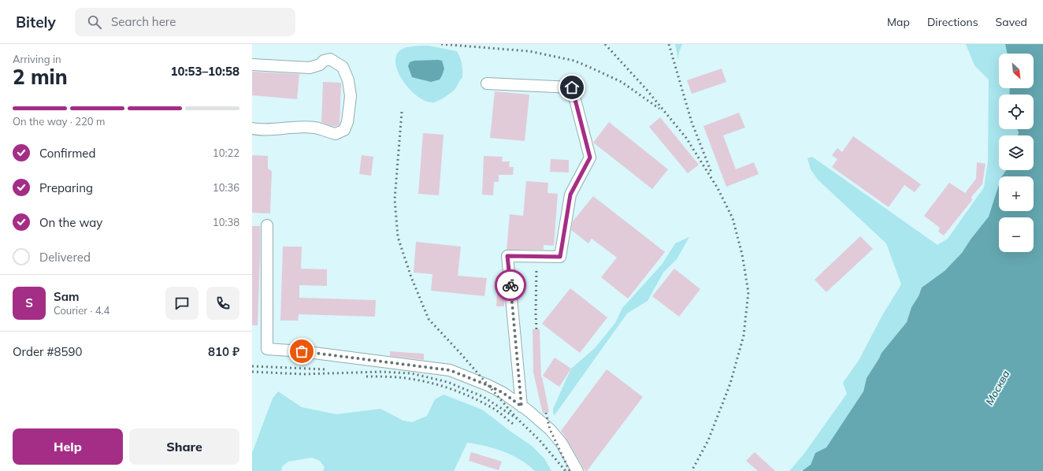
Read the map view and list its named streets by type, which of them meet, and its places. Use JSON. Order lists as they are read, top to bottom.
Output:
{
  "water": ["Москва"],
  "north": "bottom right",
  "page": {
    "header": "Bitely",
    "search": "Search here",
    "nav": ["Map", "Directions", "Saved"],
    "heading": ["2 min", "Arriving in", "10:53–10:58"],
    "panel": [
      "Sam",
      "Courier · 4.4",
      "Order #8590",
      "810 ₽"
    ],
    "map_buttons": ["+", "−"],
    "bar": "On the way · 220 m",
    "list": [
      ["Confirmed", "10:22"],
      ["Preparing", "10:36"],
      ["On the way", "10:38"],
      "Delivered"
    ],
    "round": "S",
    "buttons": ["Help", "Share"]
  }
}
